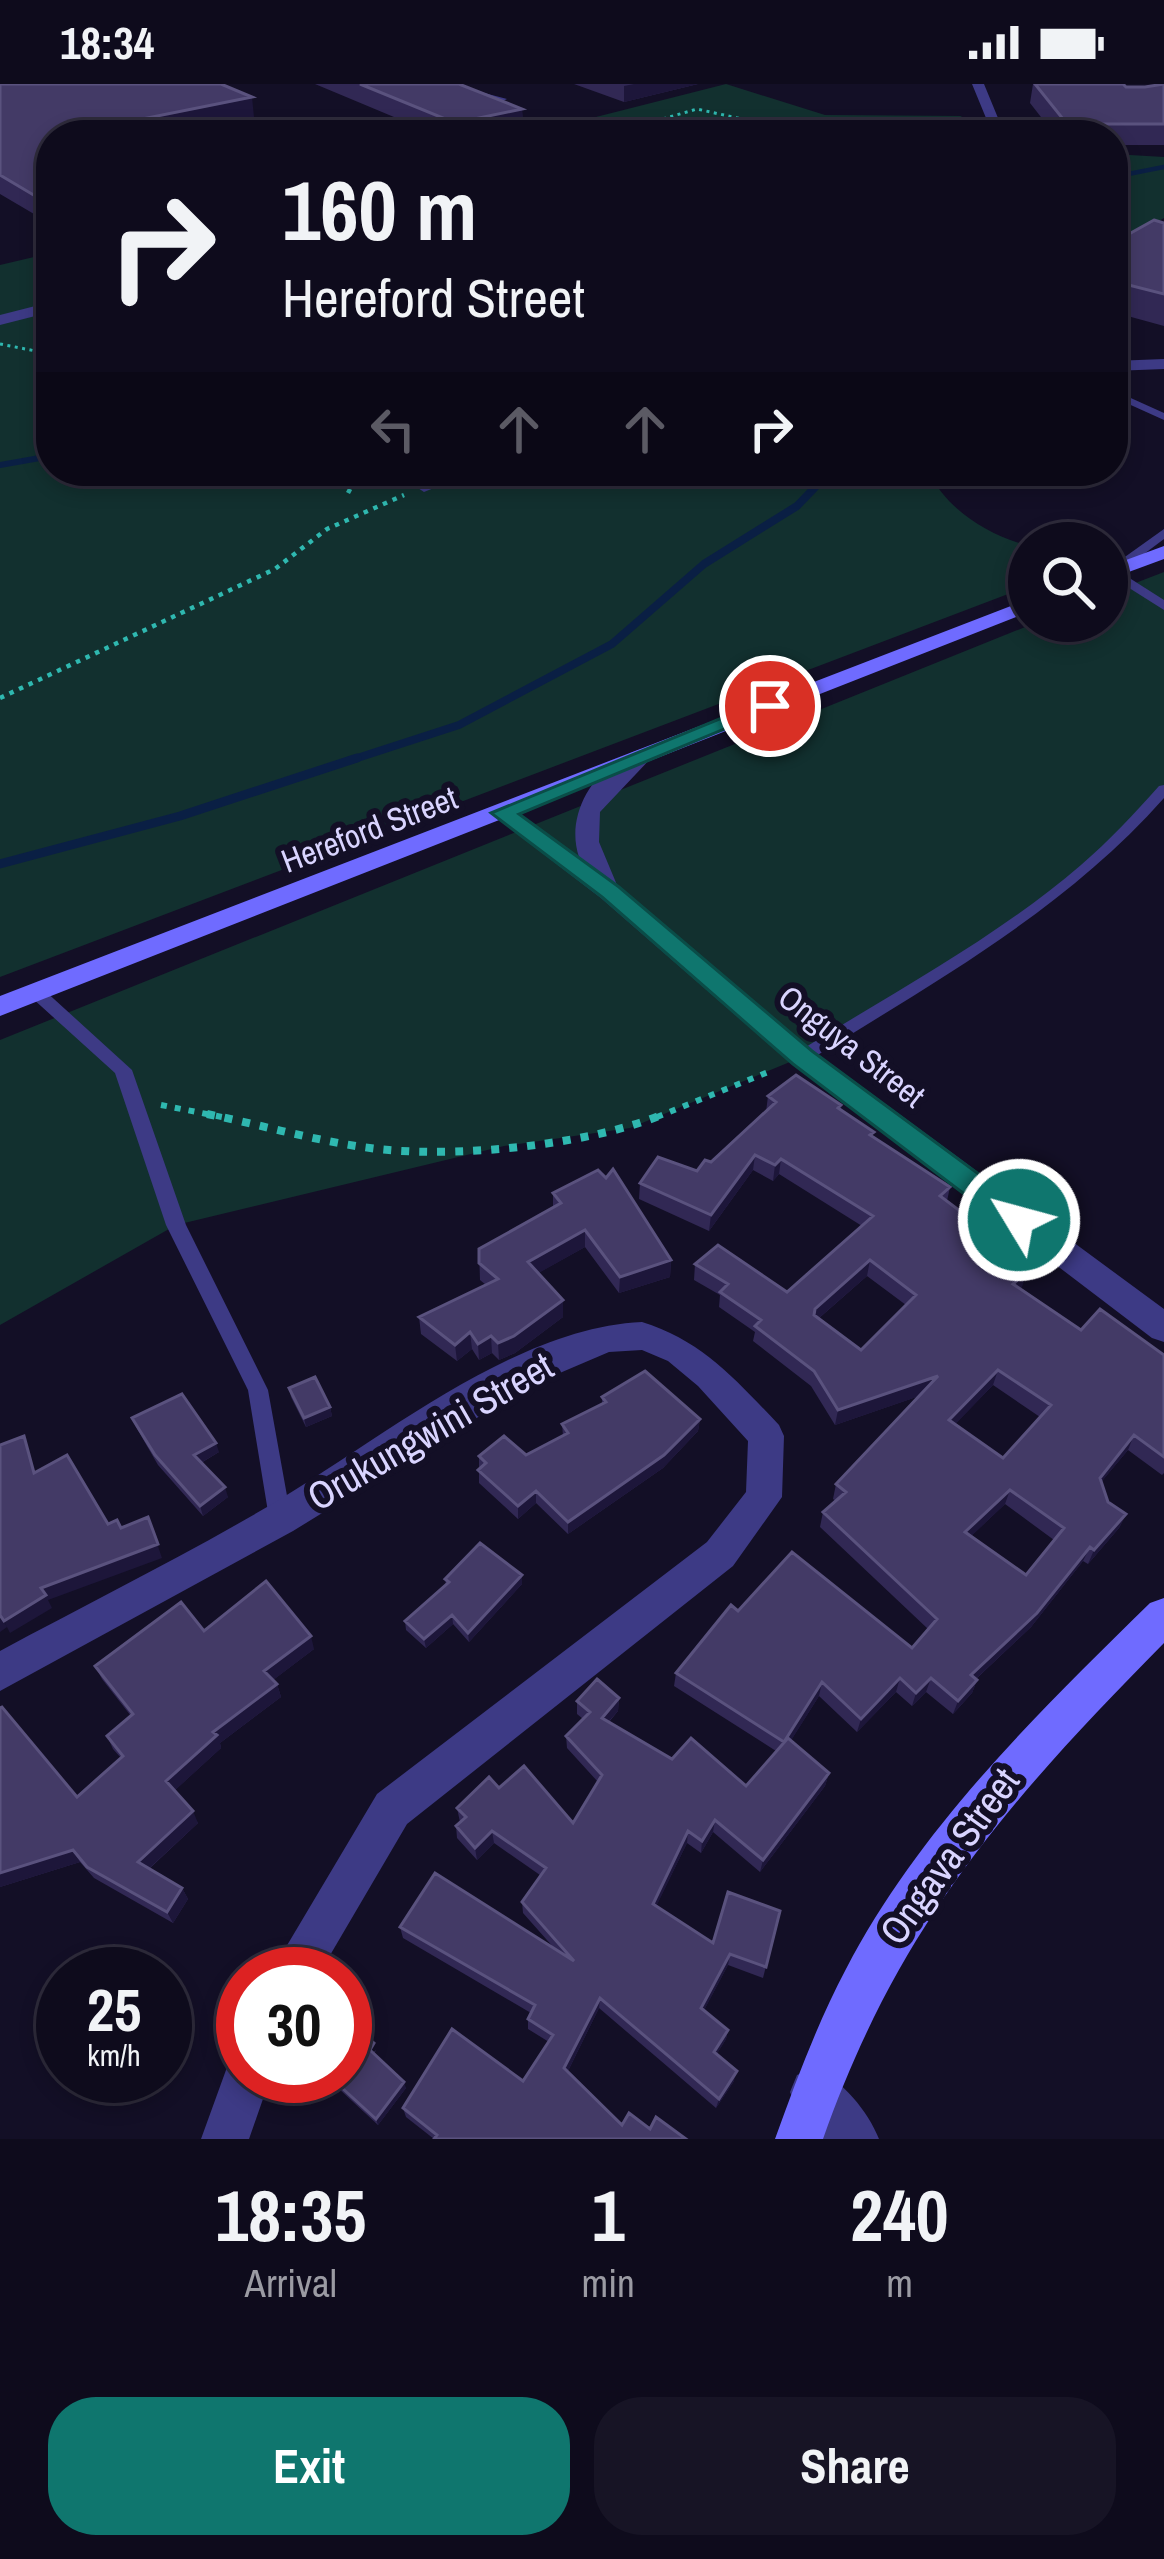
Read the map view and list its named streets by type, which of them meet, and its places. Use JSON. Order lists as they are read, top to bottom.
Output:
{
  "streets": {
    "main road": ["Hereford Street", "Ongava Street"],
    "street": ["Onguya Street", "Orukungwini Street"]
  },
  "crossings": [
    ["Hereford Street", "Onguya Street"]
  ],
  "page": {
    "status": "18:34",
    "turn": ["160 m", "Hereford Street"],
    "speed": "25 km/h",
    "limit": "30",
    "eta": [
      "18:35",
      "Arrival",
      "1",
      "min",
      "240",
      "m"
    ],
    "buttons": ["Exit", "Share"]
  }
}
